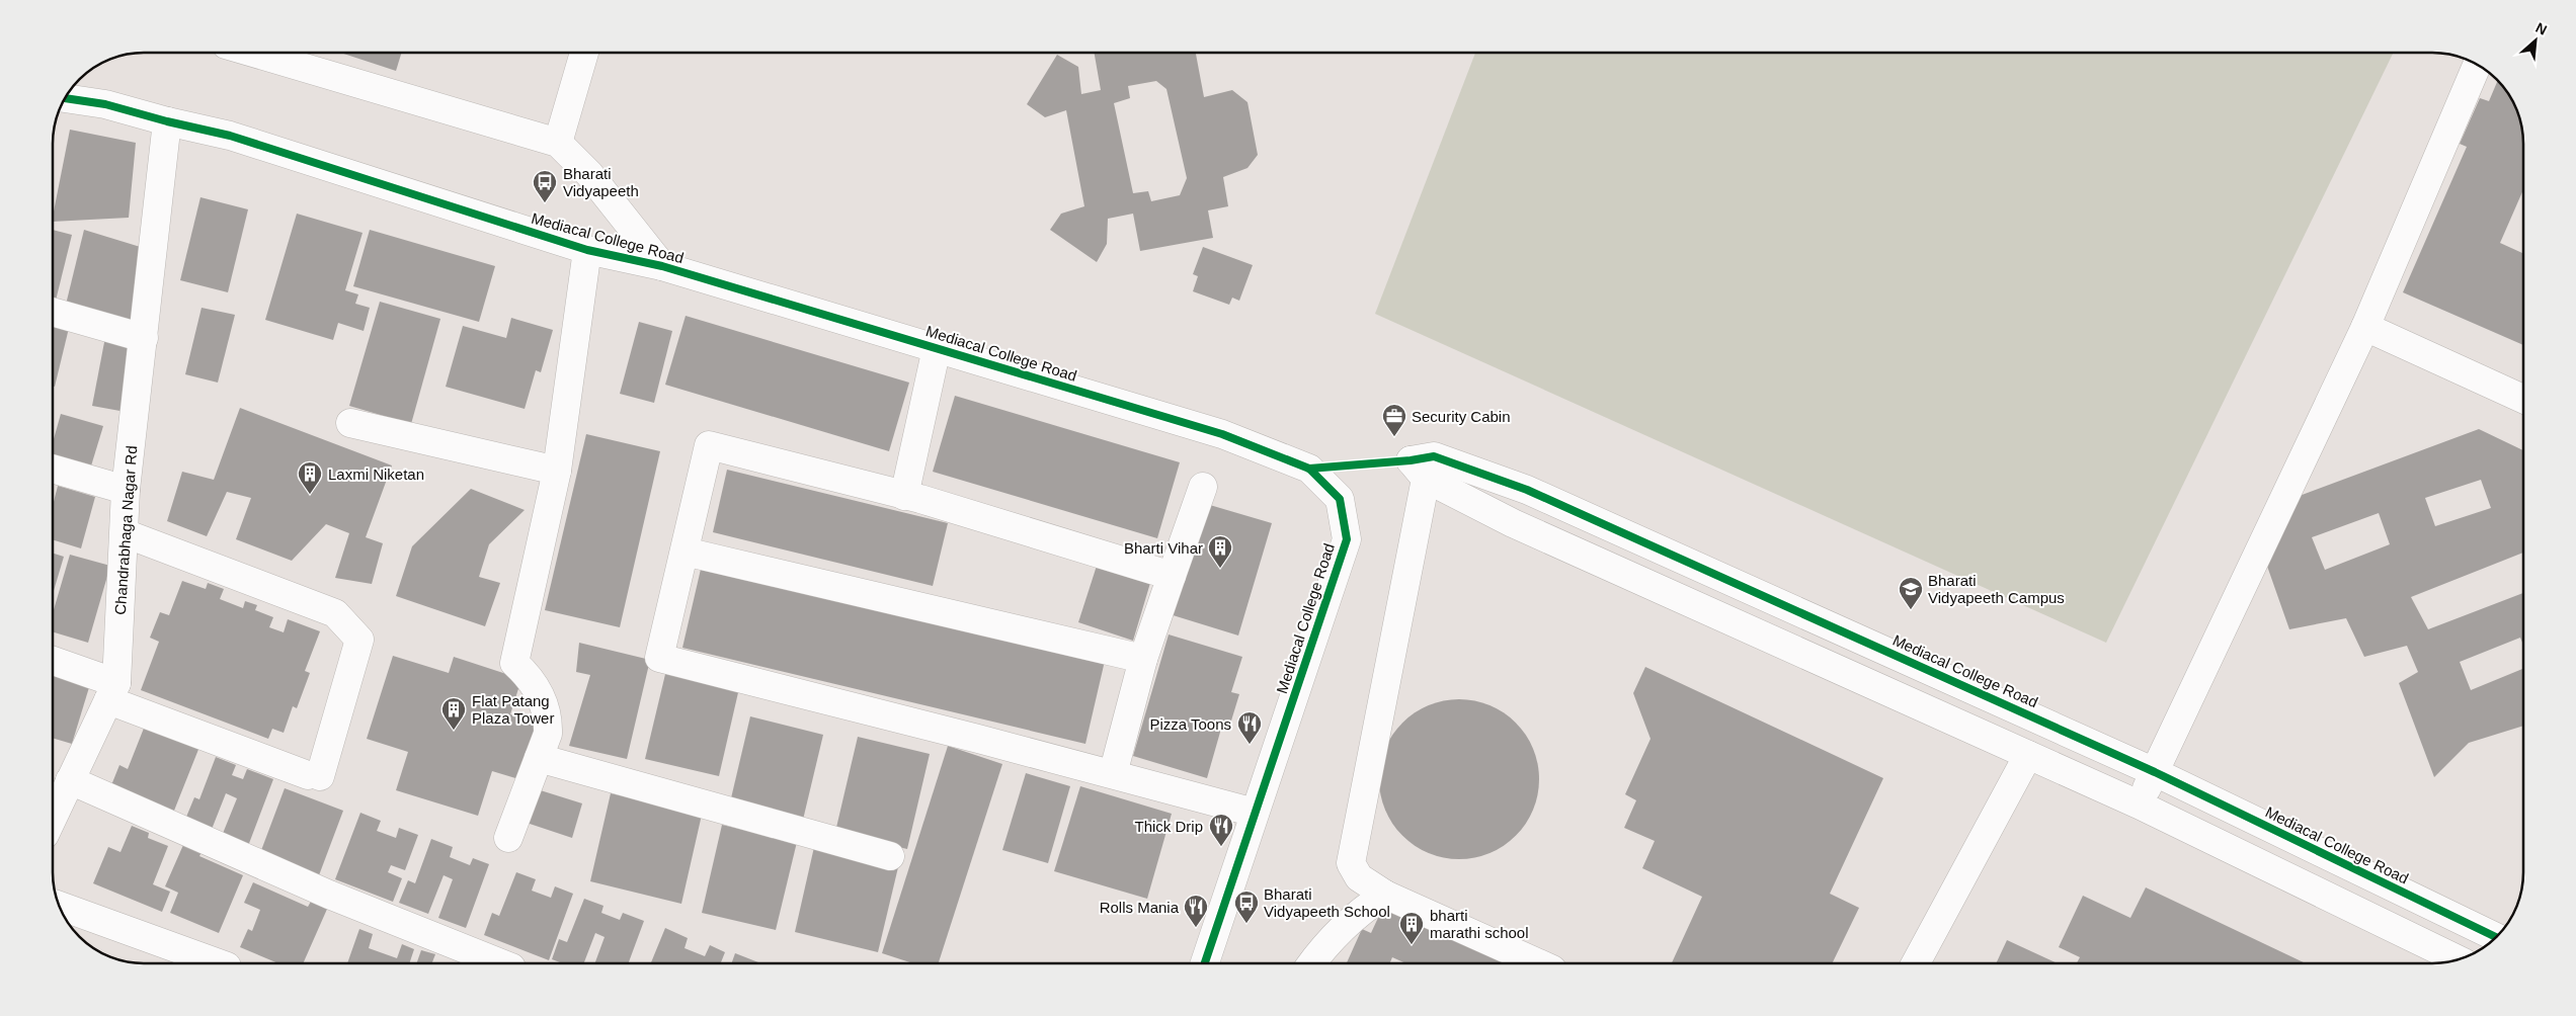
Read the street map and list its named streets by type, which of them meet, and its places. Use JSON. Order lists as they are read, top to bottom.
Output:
{
  "streets": {
    "street": ["Mediacal College Road", "Chandrabhaga Nagar Rd"]
  },
  "crossings": [
    ["Mediacal College Road", "Chandrabhaga Nagar Rd"]
  ],
  "places": {
    "bus stop": ["Bharati Vidyapeeth", "Bharati Vidyapeeth School"],
    "office": ["Security Cabin"],
    "building": [
      "Laxmi Niketan",
      "Bharti Vihar",
      "Flat Patang Plaza Tower",
      "bharti marathi school"
    ],
    "school or university": ["Bharati Vidyapeeth Campus"],
    "restaurant": ["Pizza Toons", "Thick Drip", "Rolls Mania"]
  },
  "north": "top right"
}
